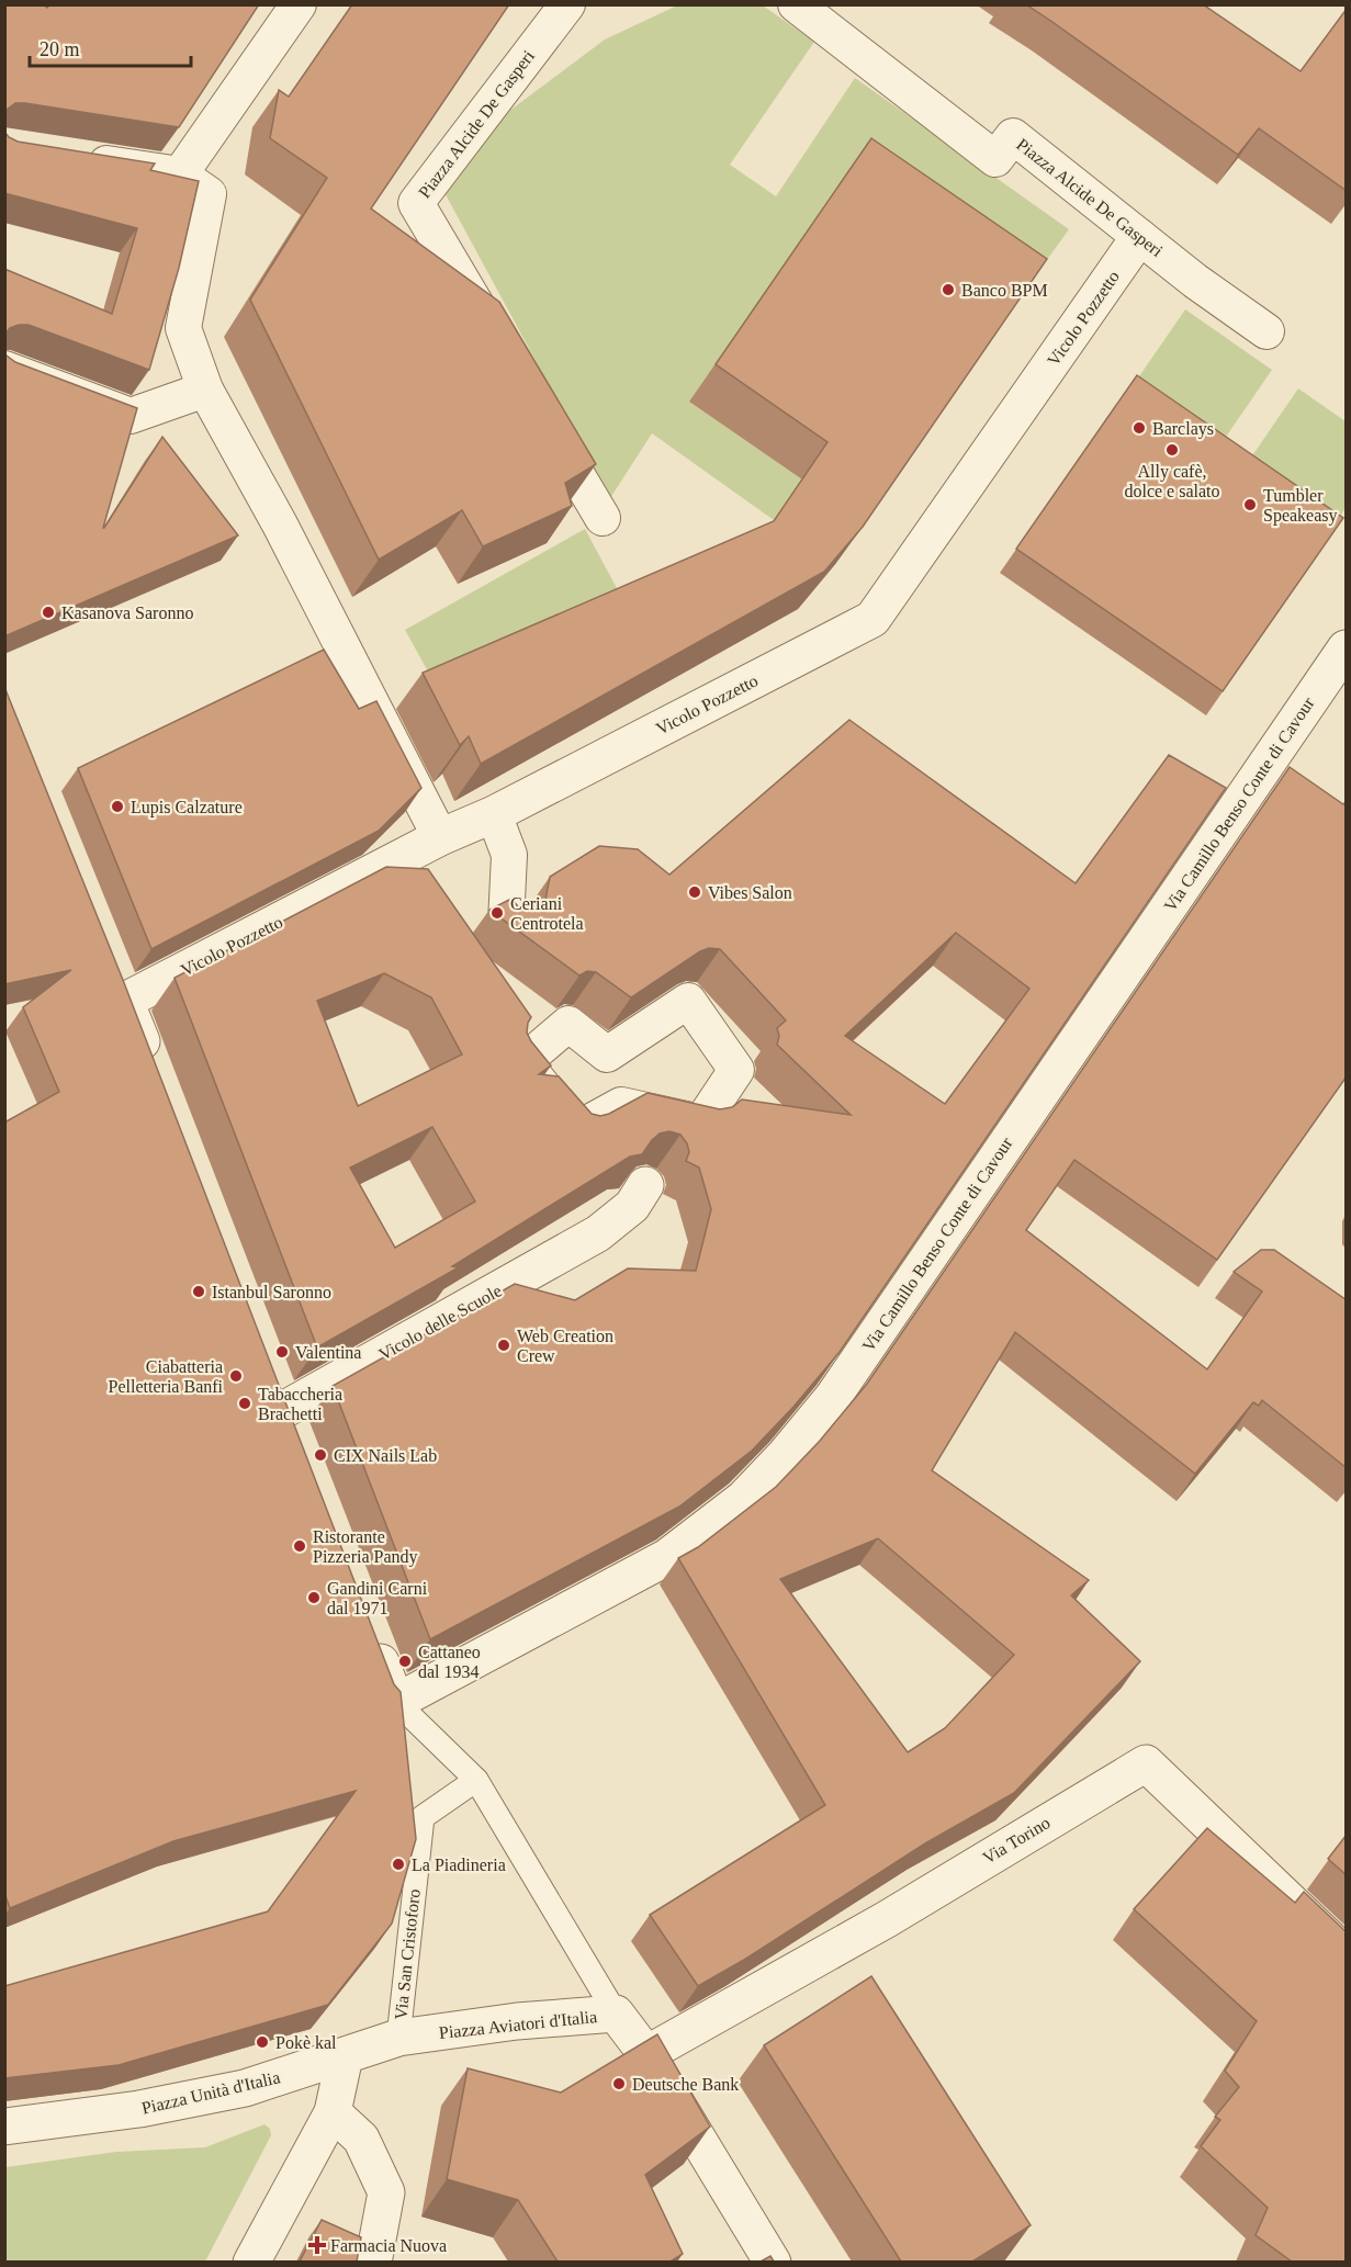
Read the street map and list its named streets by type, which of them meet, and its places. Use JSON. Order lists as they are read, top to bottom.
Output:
{
  "streets": {
    "street": [
      "Piazza Alcide De Gasperi",
      "Vicolo Pozzetto",
      "Via Camillo Benso Conte di Cavour",
      "Vicolo delle Scuole",
      "Via Torino",
      "Piazza Aviatori d'Italia",
      "Piazza Unità d'Italia"
    ],
    "lane": ["Via San Cristoforo"]
  },
  "crossings": [
    ["Piazza Alcide De Gasperi", "Vicolo Pozzetto"],
    ["Via San Cristoforo", "Piazza Aviatori d'Italia"],
    ["Piazza Aviatori d'Italia", "Piazza Unità d'Italia"]
  ],
  "places": {
    "other": [
      "Banco BPM",
      "Barclays",
      "Ally cafè, dolce e salato",
      "Tumbler Speakeasy",
      "Kasanova Saronno",
      "Lupis Calzature",
      "Vibes Salon",
      "Ceriani Centrotela",
      "Istanbul Saronno",
      "Web Creation Crew",
      "Valentina",
      "Ciabatteria Pelletteria Banfi",
      "Tabaccheria Brachetti",
      "CIX Nails Lab",
      "Ristorante Pizzeria Pandy",
      "Gandini Carni dal 1971",
      "Cattaneo dal 1934",
      "La Piadineria",
      "Pokè kal",
      "Deutsche Bank"
    ],
    "health": ["Farmacia Nuova"]
  },
  "scale_bar": "20 m"
}
